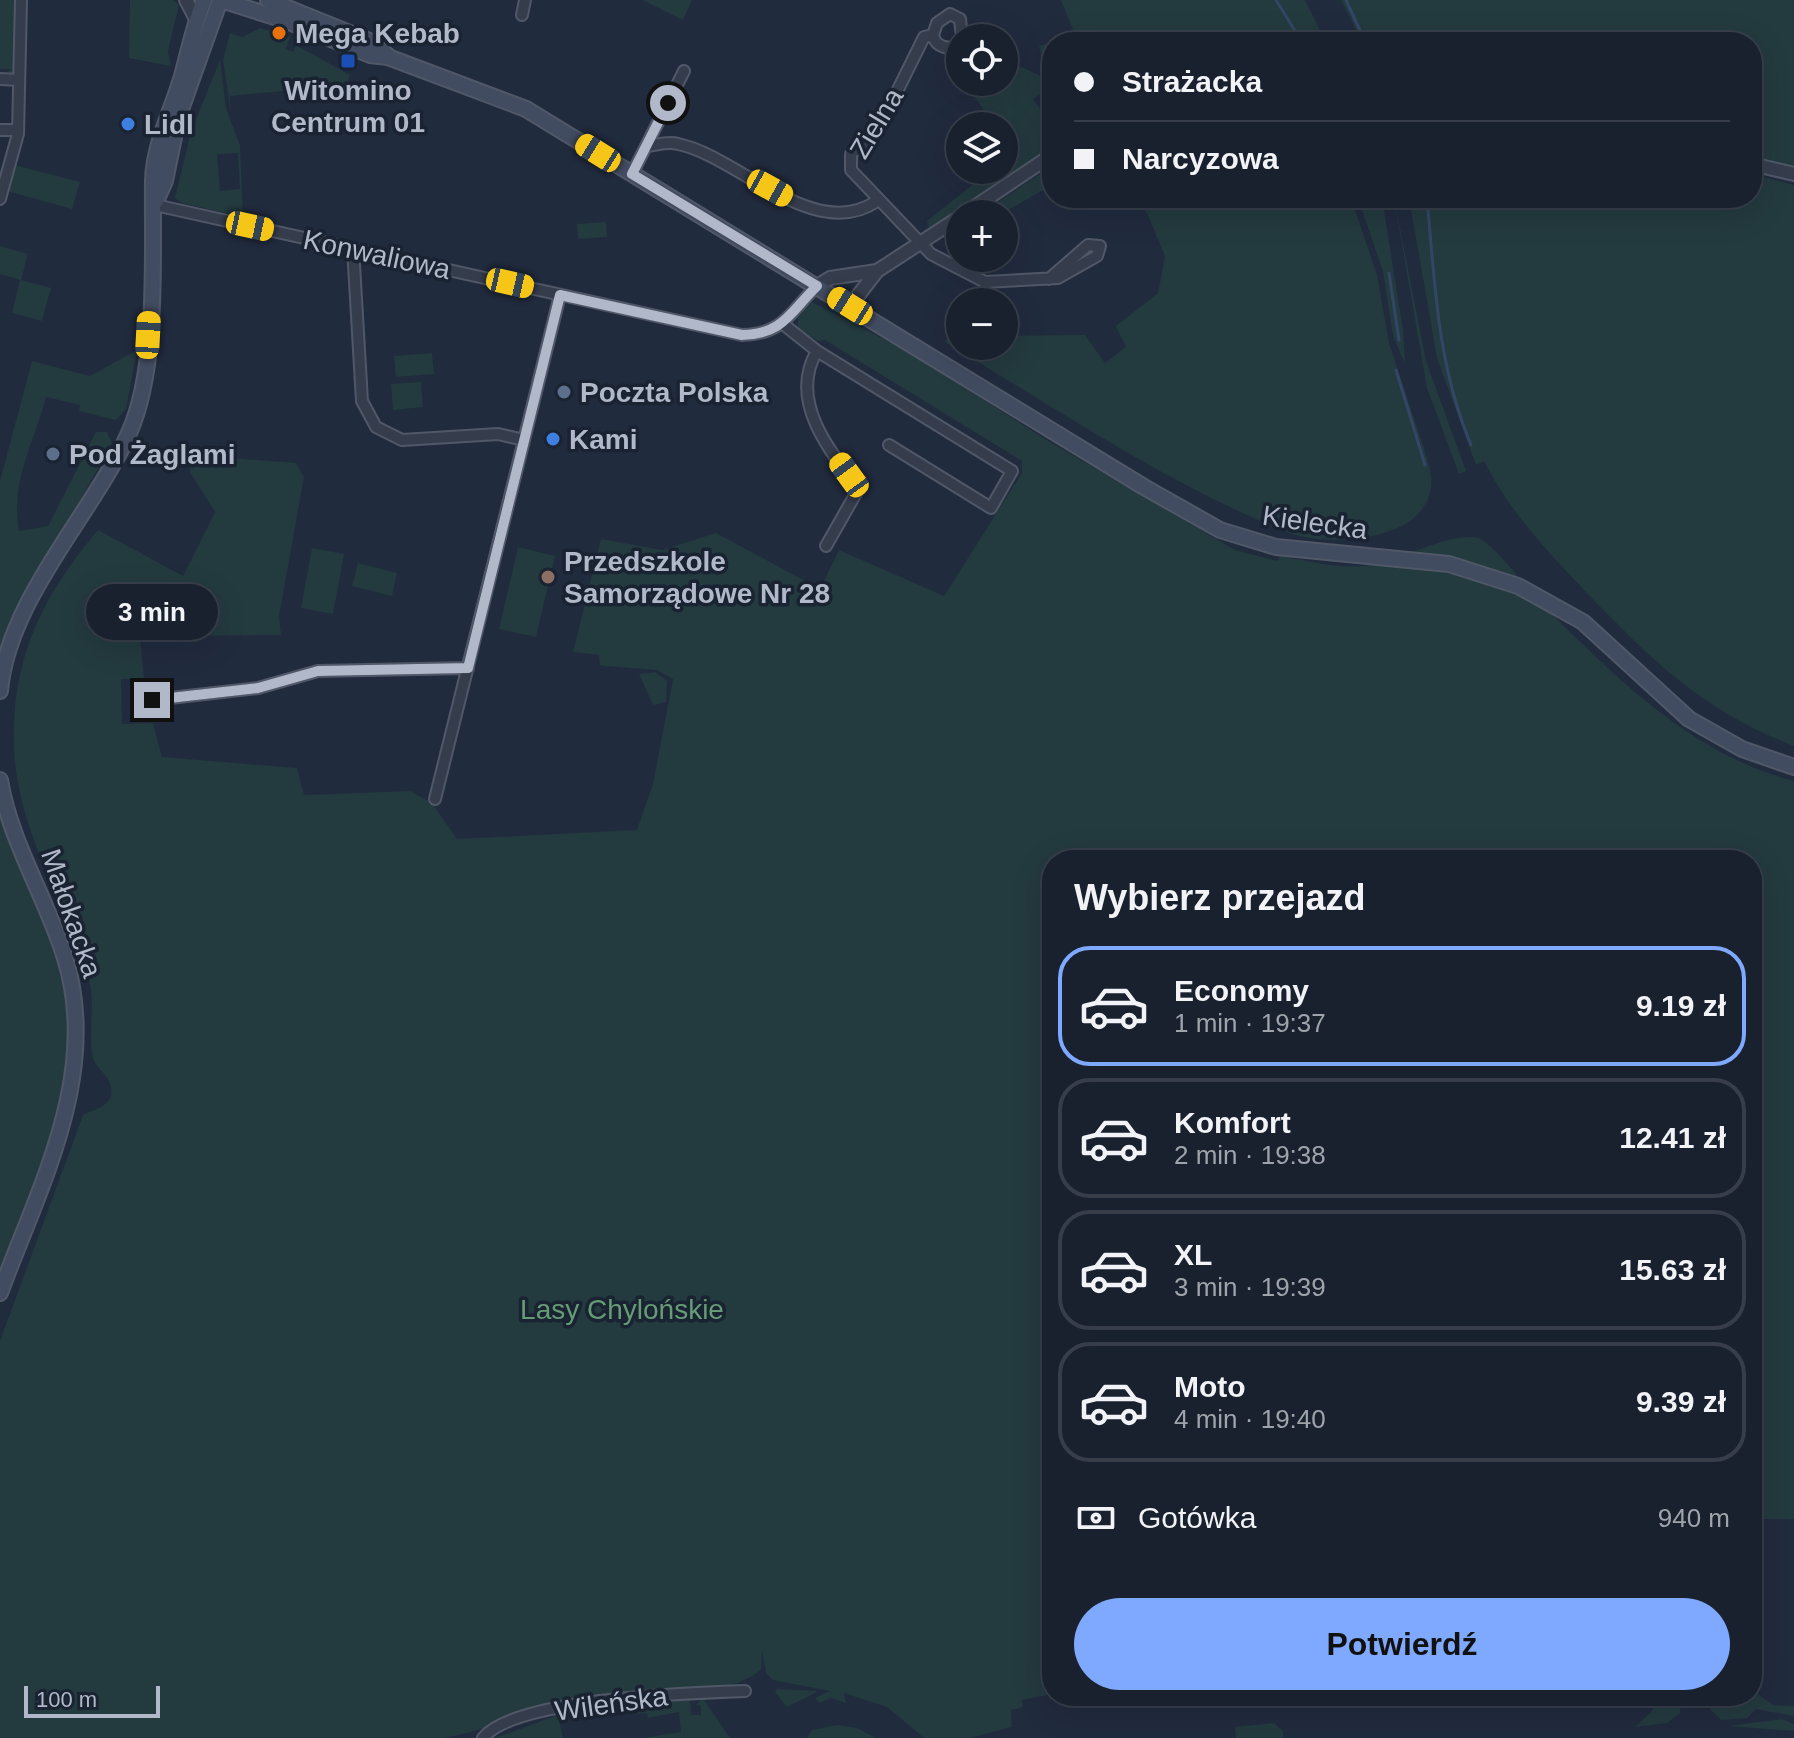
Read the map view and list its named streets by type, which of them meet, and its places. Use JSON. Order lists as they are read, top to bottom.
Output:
{
  "streets": {
    "main road": ["Kielecka", "Małokacka"],
    "street": ["Zielna", "Konwaliowa", "Wileńska"]
  },
  "parks": ["Lasy Chylońskie"],
  "places": {
    "other": [
      "Mega Kebab",
      "Lidl",
      "Poczta Polska",
      "Kami",
      "Pod Żaglami",
      "Przedszkole Samorządowe Nr 28"
    ],
    "transit": ["Witomino Centrum 01"]
  },
  "scale_bar": "100 m",
  "page": {
    "map_buttons": ["+", "−"],
    "banner": ["Strażacka", "Narcyzowa"],
    "bubble": "3 min",
    "heading": "Wybierz przejazd",
    "list": [
      {
        "name": "Economy",
        "note": "1 min · 19:37",
        "value": "9.19 zł"
      },
      {
        "name": "Komfort",
        "note": "2 min · 19:38",
        "value": "12.41 zł"
      },
      {
        "name": "XL",
        "note": "3 min · 19:39",
        "value": "15.63 zł"
      },
      {
        "name": "Moto",
        "note": "4 min · 19:40",
        "value": "9.39 zł"
      }
    ],
    "pay": ["Gotówka", "940 m"],
    "buttons": "Potwierdź",
    "scale": "100 m"
  }
}
